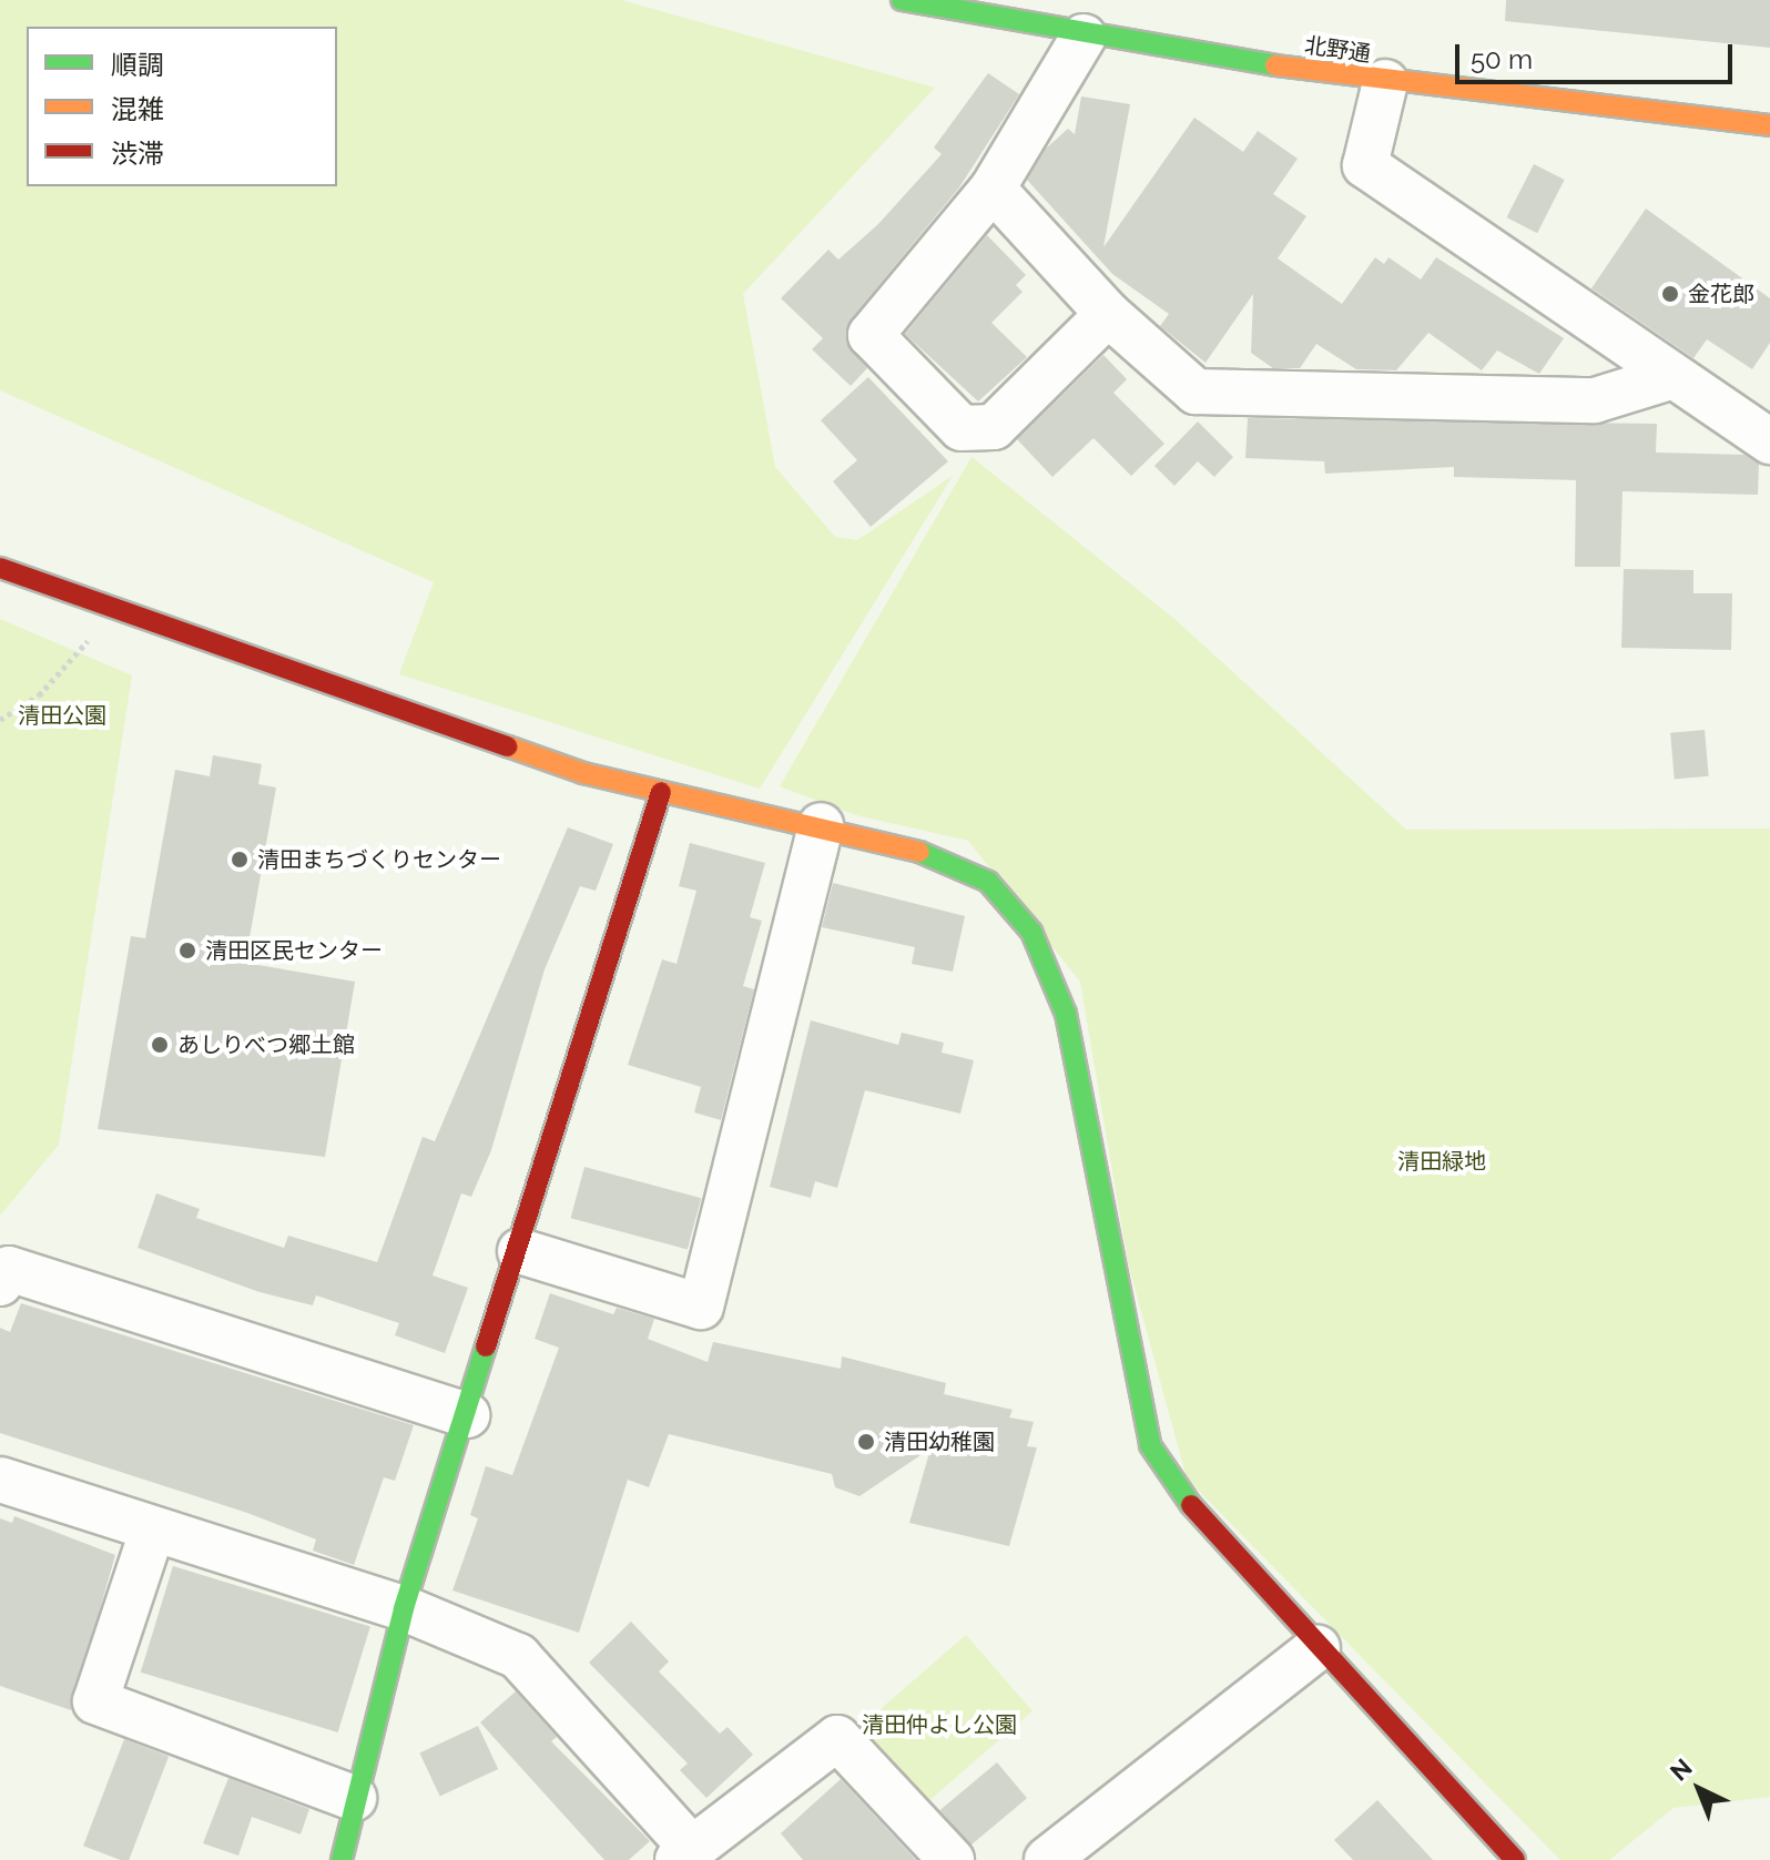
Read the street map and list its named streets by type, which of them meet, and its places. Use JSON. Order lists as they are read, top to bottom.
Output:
{
  "streets": {
    "street": ["北野通"]
  },
  "parks": ["清田公園", "清田緑地", "清田仲よし公園"],
  "places": [
    "金花郎",
    "清田まちづくりセンター",
    "清田区民センター",
    "あしりべつ郷土館",
    "清田幼稚園"
  ],
  "legend": ["順調", "混雑", "渋滞"],
  "scale_bar": "50 m",
  "north": "top left"
}
